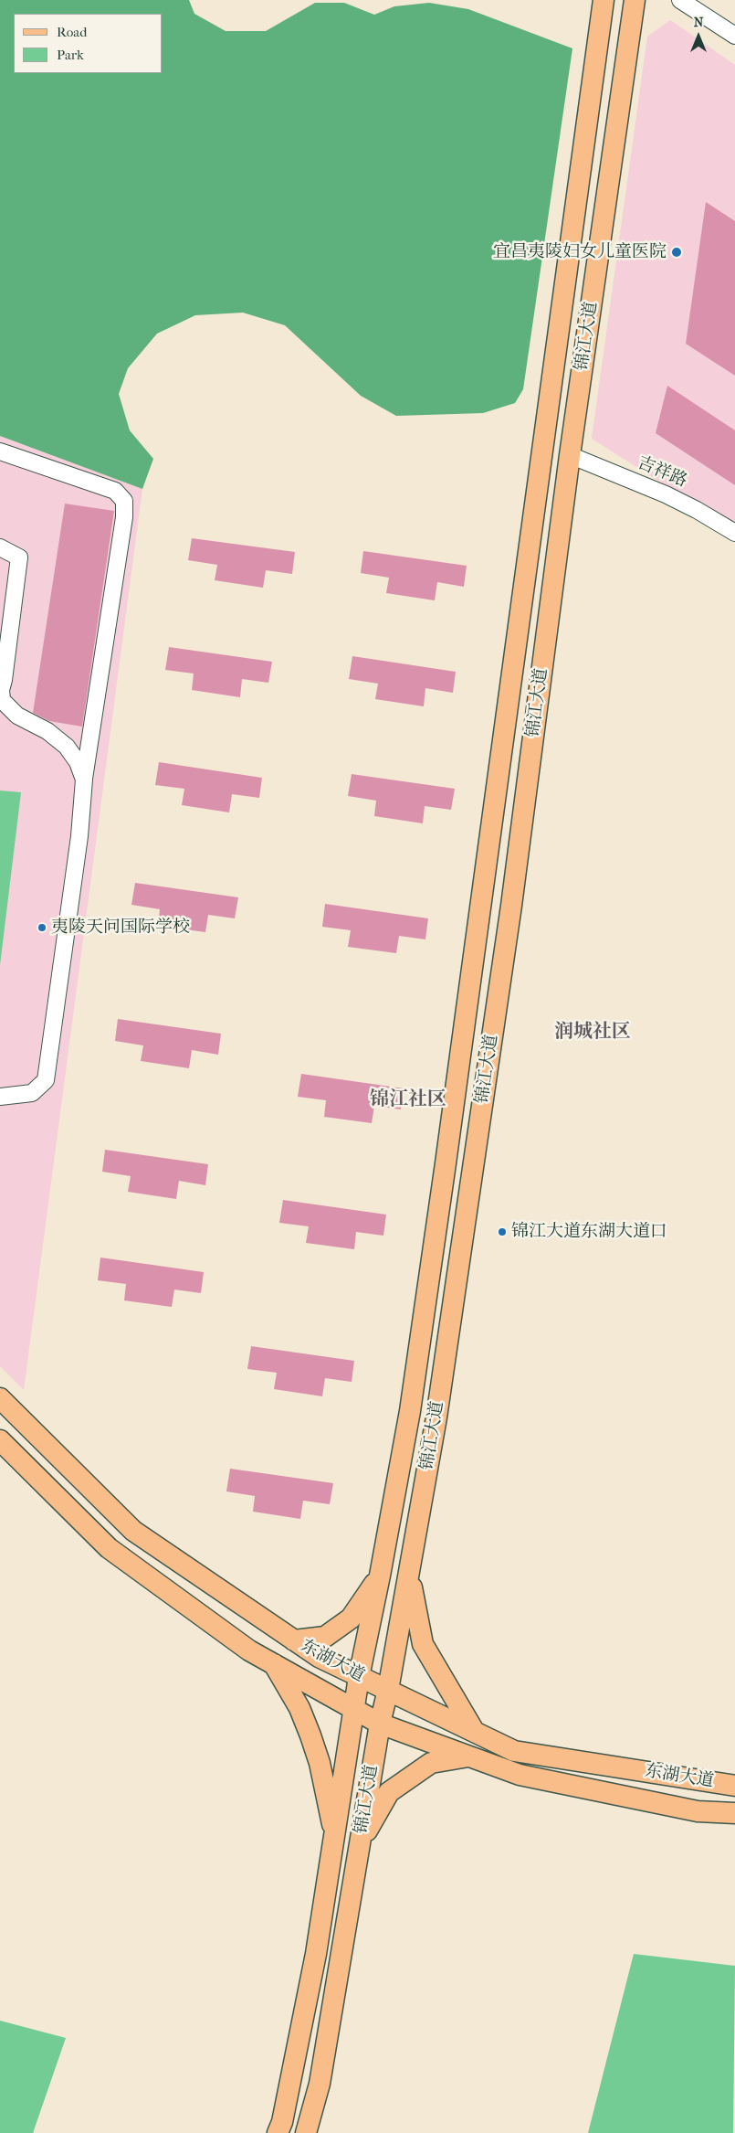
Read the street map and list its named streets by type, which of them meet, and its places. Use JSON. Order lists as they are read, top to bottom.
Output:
{
  "streets": {
    "main road": ["锦江大道", "东湖大道"],
    "street": ["吉祥路"]
  },
  "crossings": [
    ["锦江大道", "吉祥路"],
    ["锦江大道", "东湖大道"]
  ],
  "districts": ["润城社区", "锦江社区"],
  "places": ["宜昌夷陵妇女儿童医院", "夷陵天问国际学校", "锦江大道东湖大道口"],
  "legend": ["Road", "Park"],
  "north": "top"
}
